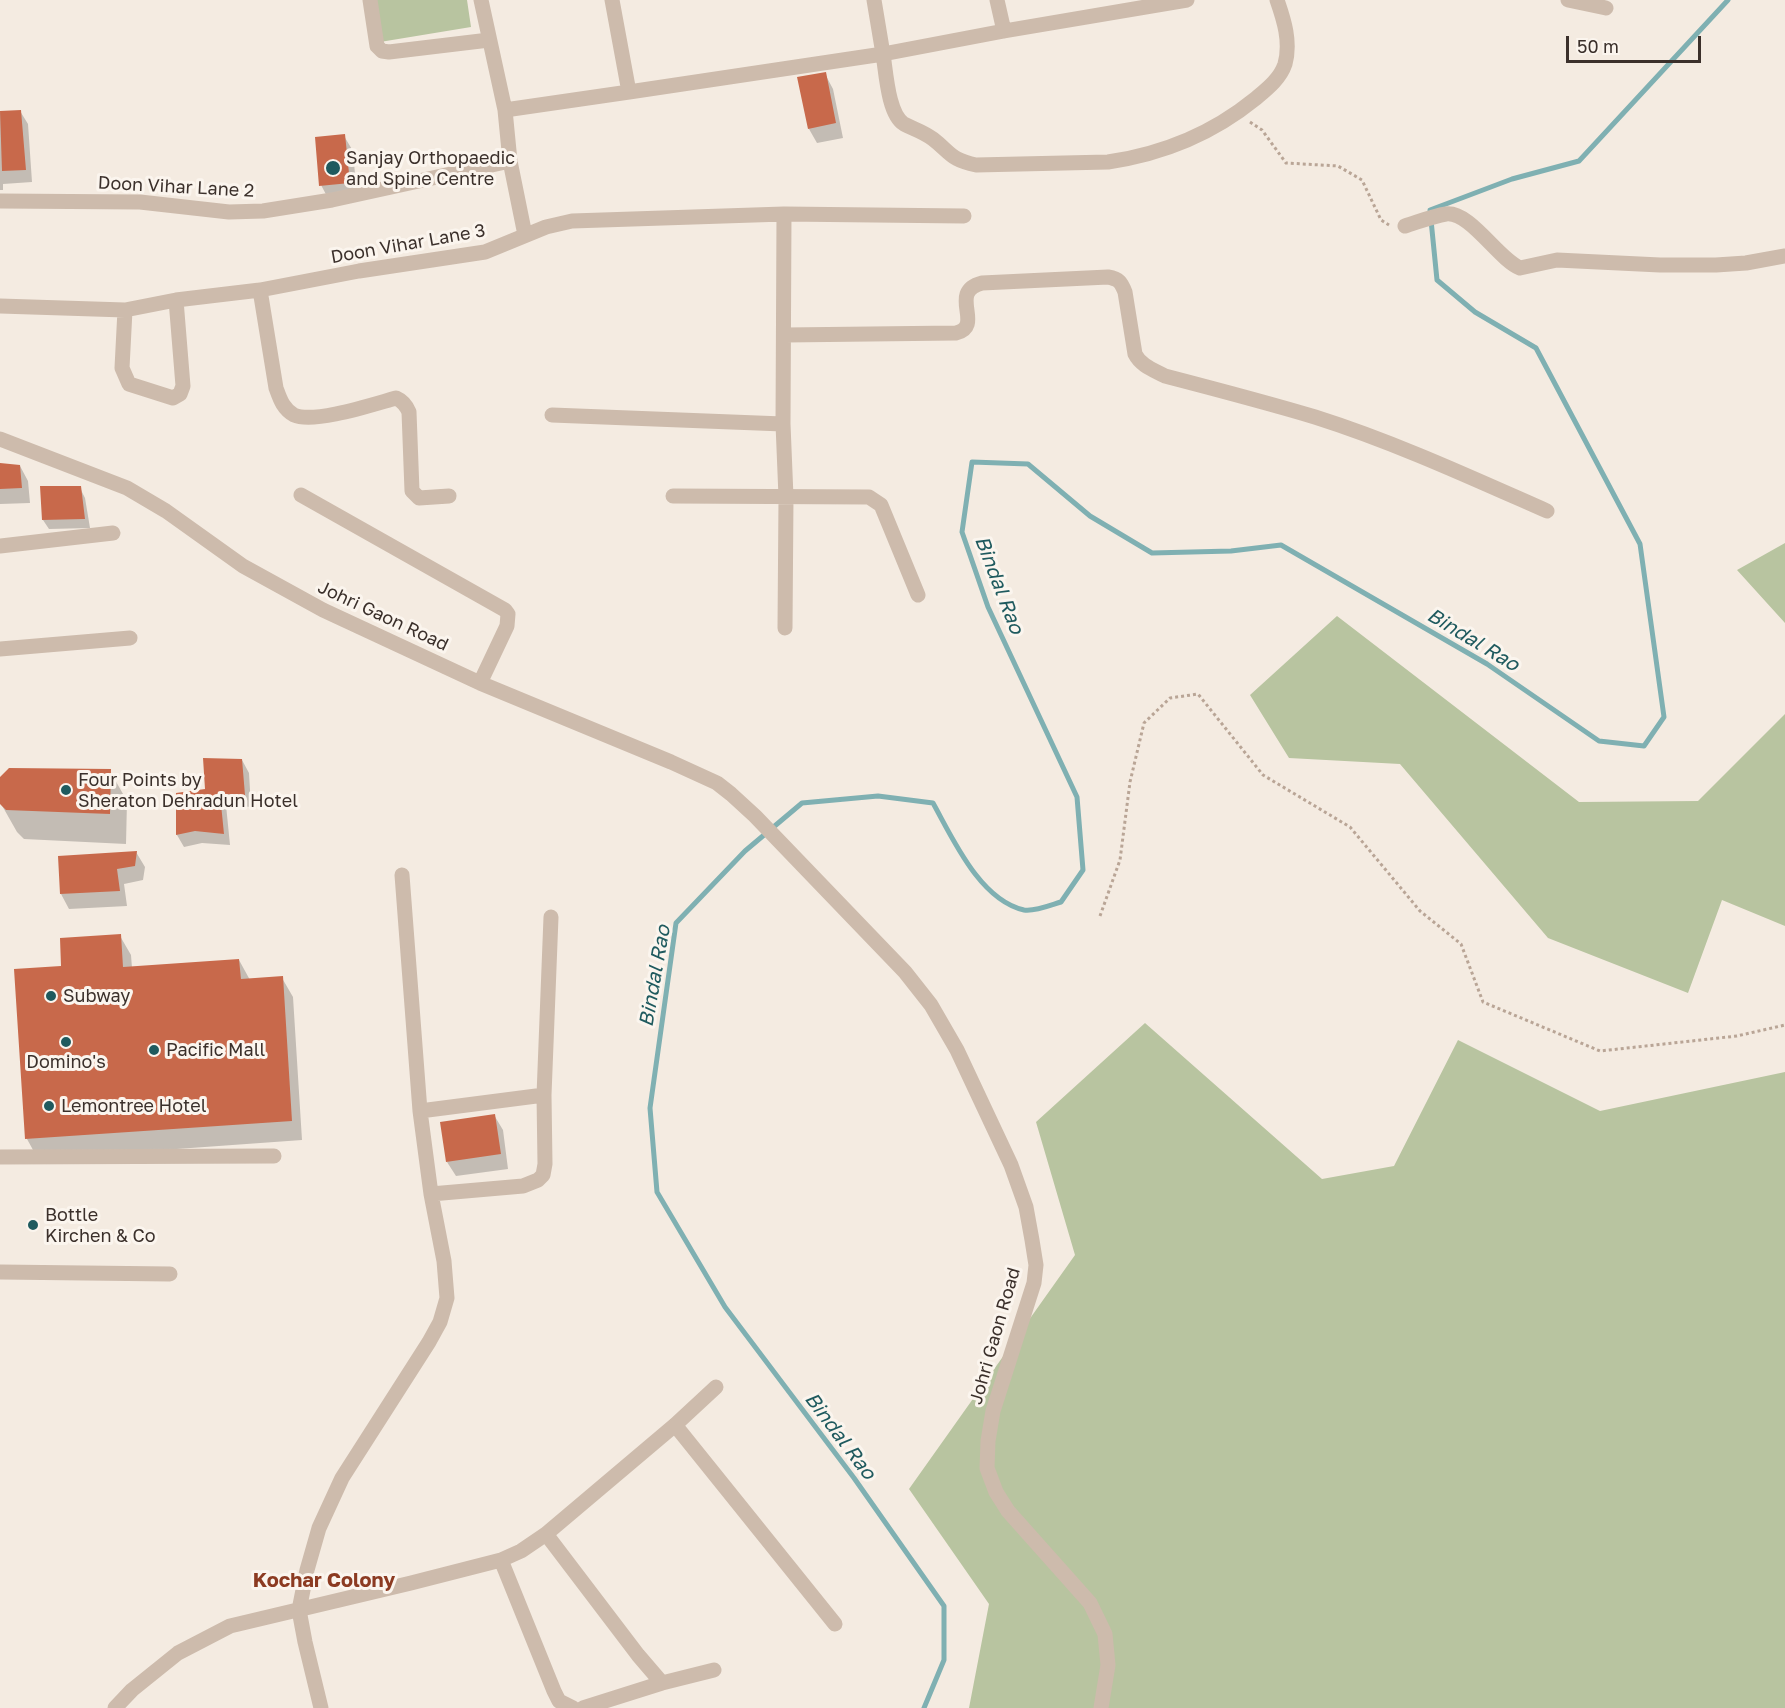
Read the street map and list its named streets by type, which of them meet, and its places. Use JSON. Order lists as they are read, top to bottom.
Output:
{
  "streets": {
    "street": ["Doon Vihar Lane 2", "Doon Vihar Lane 3", "Johri Gaon Road"]
  },
  "districts": ["Kochar Colony"],
  "water": ["Bindal Rao"],
  "places": [
    "Sanjay Orthopaedic and Spine Centre",
    "Four Points by Sheraton Dehradun Hotel",
    "Subway",
    "Domino's",
    "Pacific Mall",
    "Lemontree Hotel",
    "Bottle Kirchen & Co"
  ],
  "scale_bar": "50 m"
}
